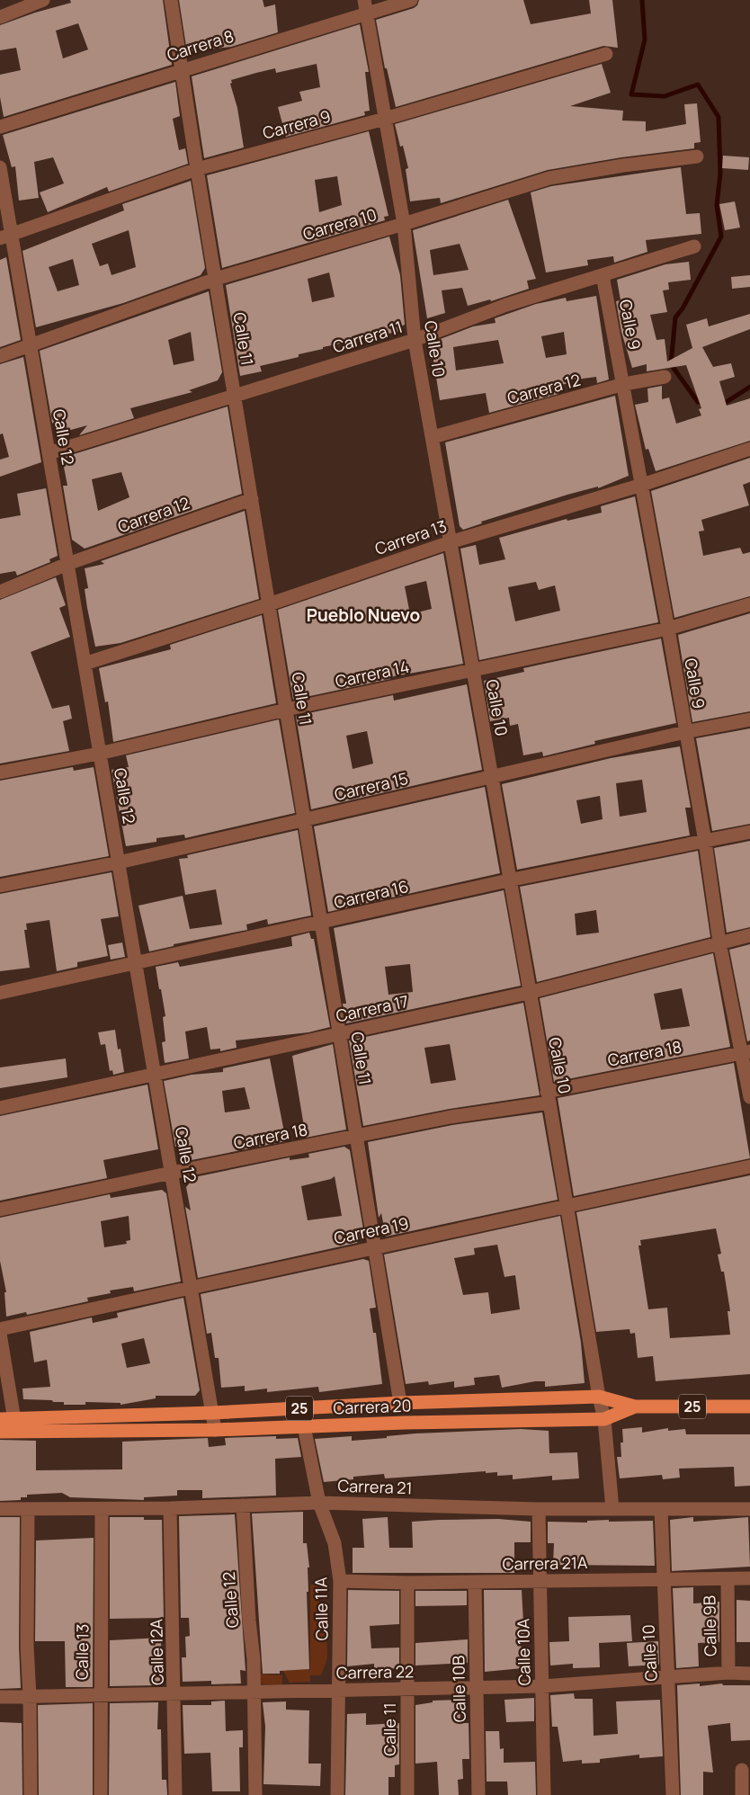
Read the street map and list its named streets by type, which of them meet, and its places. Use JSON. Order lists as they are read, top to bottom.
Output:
{
  "streets": {
    "main road": ["25", "Carrera 20"],
    "street": [
      "Carrera 8",
      "Carrera 9",
      "Carrera 10",
      "Calle 9",
      "Carrera 11",
      "Calle 11",
      "Calle 10",
      "Carrera 12",
      "Calle 12",
      "Carrera 13",
      "Carrera 14",
      "Carrera 15",
      "Carrera 16",
      "Carrera 17",
      "Carrera 18",
      "Carrera 19",
      "Carrera 21",
      "Carrera 21A",
      "Calle 11A",
      "Calle 9B",
      "Calle 13",
      "Calle 12A",
      "Calle 10A",
      "Carrera 22",
      "Calle 10B"
    ]
  },
  "crossings": [
    ["Carrera 8", "Calle 11"],
    ["Carrera 8", "Calle 10"],
    ["Carrera 9", "Calle 11"],
    ["Carrera 9", "Calle 10"],
    ["Carrera 9", "Calle 12"],
    ["Carrera 10", "Calle 11"],
    ["Carrera 10", "Calle 10"],
    ["Carrera 10", "Calle 12"],
    ["Calle 9", "Carrera 11"],
    ["Calle 9", "Carrera 12"],
    ["Calle 9", "Carrera 13"],
    ["Calle 9", "Carrera 14"],
    ["Calle 9", "Carrera 15"],
    ["Calle 9", "Carrera 16"],
    ["Calle 9", "Carrera 17"],
    ["Calle 9", "Carrera 18"],
    ["Carrera 11", "Calle 11"],
    ["Carrera 11", "Calle 10"],
    ["Carrera 11", "Calle 12"],
    ["Calle 11", "Carrera 12"],
    ["Calle 11", "Carrera 13"],
    ["Calle 11", "Carrera 14"],
    ["Calle 11", "Carrera 15"],
    ["Calle 11", "Carrera 16"],
    ["Calle 11", "Carrera 17"],
    ["Calle 11", "Carrera 18"],
    ["Calle 11", "Carrera 19"],
    ["Calle 11", "Carrera 20"],
    ["Calle 11", "Carrera 21A"],
    ["Calle 11", "Carrera 22"],
    ["Calle 10", "Carrera 12"],
    ["Calle 10", "Carrera 13"],
    ["Calle 10", "Carrera 14"],
    ["Calle 10", "Carrera 15"],
    ["Calle 10", "Carrera 16"],
    ["Calle 10", "Carrera 17"],
    ["Calle 10", "Carrera 18"],
    ["Calle 10", "Carrera 19"],
    ["Calle 10", "Carrera 20"],
    ["Calle 10", "Carrera 21"],
    ["Calle 10", "Carrera 21A"],
    ["Calle 10", "Carrera 22"],
    ["Carrera 12", "Calle 12"],
    ["Calle 12", "Carrera 13"],
    ["Calle 12", "Carrera 14"],
    ["Calle 12", "Carrera 15"],
    ["Calle 12", "Carrera 16"],
    ["Calle 12", "Carrera 17"],
    ["Calle 12", "Carrera 18"],
    ["Calle 12", "Carrera 19"],
    ["Calle 12", "Carrera 20"],
    ["Calle 12", "Carrera 21"],
    ["Calle 12", "Carrera 22"],
    ["Carrera 20", "Calle 11A"],
    ["Carrera 21", "Calle 11A"],
    ["Carrera 21", "Calle 13"],
    ["Carrera 21", "Calle 12A"],
    ["Carrera 21", "Calle 10A"],
    ["Carrera 21A", "Calle 11A"],
    ["Carrera 21A", "Calle 9B"],
    ["Carrera 21A", "Calle 10A"],
    ["Carrera 21A", "Calle 10B"],
    ["Calle 11A", "Carrera 22"],
    ["Calle 9B", "Carrera 22"],
    ["Calle 13", "Carrera 22"],
    ["Calle 12A", "Carrera 22"],
    ["Calle 10A", "Carrera 22"],
    ["Carrera 22", "Calle 10B"]
  ],
  "districts": ["Pueblo Nuevo"]
}
